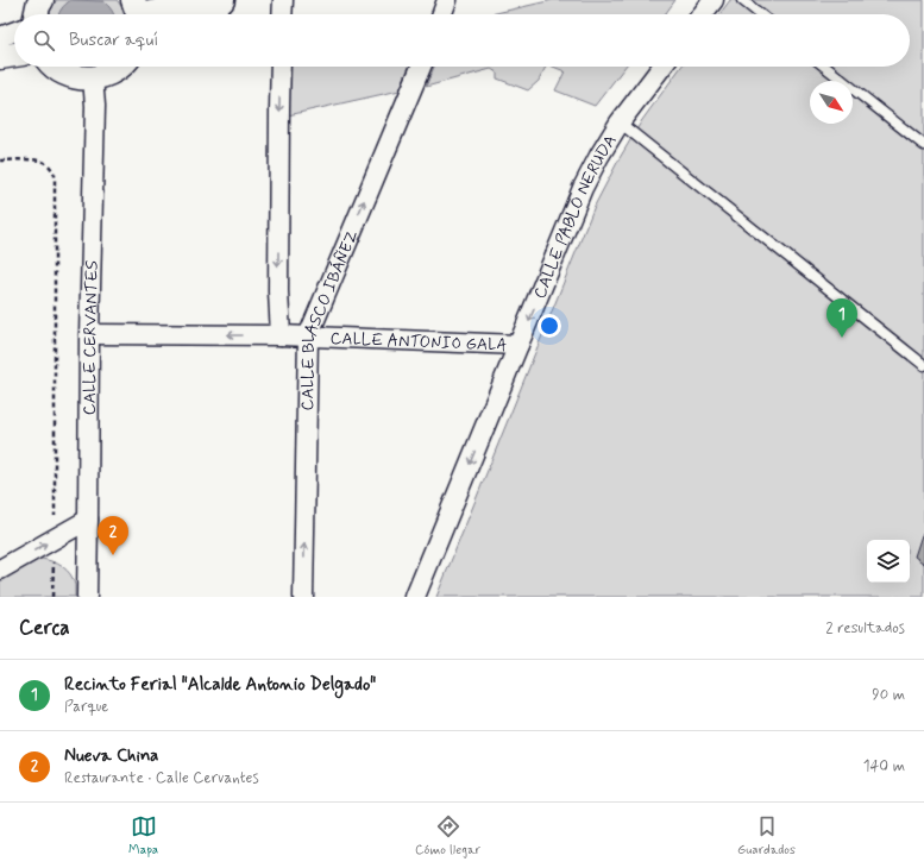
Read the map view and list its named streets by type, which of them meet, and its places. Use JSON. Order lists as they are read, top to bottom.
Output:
{
  "streets": {
    "street": [
      "CALLE PABLO NERUDA",
      "CALLE BLASCO IBÁÑEZ",
      "CALLE CERVANTES",
      "CALLE ANTONIO GALA"
    ]
  },
  "crossings": [
    ["CALLE PABLO NERUDA", "CALLE ANTONIO GALA"],
    ["CALLE BLASCO IBÁÑEZ", "CALLE ANTONIO GALA"],
    ["CALLE CERVANTES", "CALLE ANTONIO GALA"]
  ],
  "one_way": ["CALLE PABLO NERUDA", "CALLE ANTONIO GALA"],
  "north": "bottom right",
  "page": {
    "search": "Buscar aquí",
    "pins": ["1", "2"],
    "heading": ["Cerca", "2 resultados"],
    "list": [
      {
        "mark": "1",
        "name": "Recinto Ferial \"Alcalde Antonio Delgado\"",
        "note": "Parque",
        "value": "90 m"
      },
      {
        "mark": "2",
        "name": "Nueva China",
        "note": "Restaurante · Calle Cervantes",
        "value": "140 m"
      }
    ],
    "nav": ["Mapa", "Cómo llegar", "Guardados"]
  }
}
